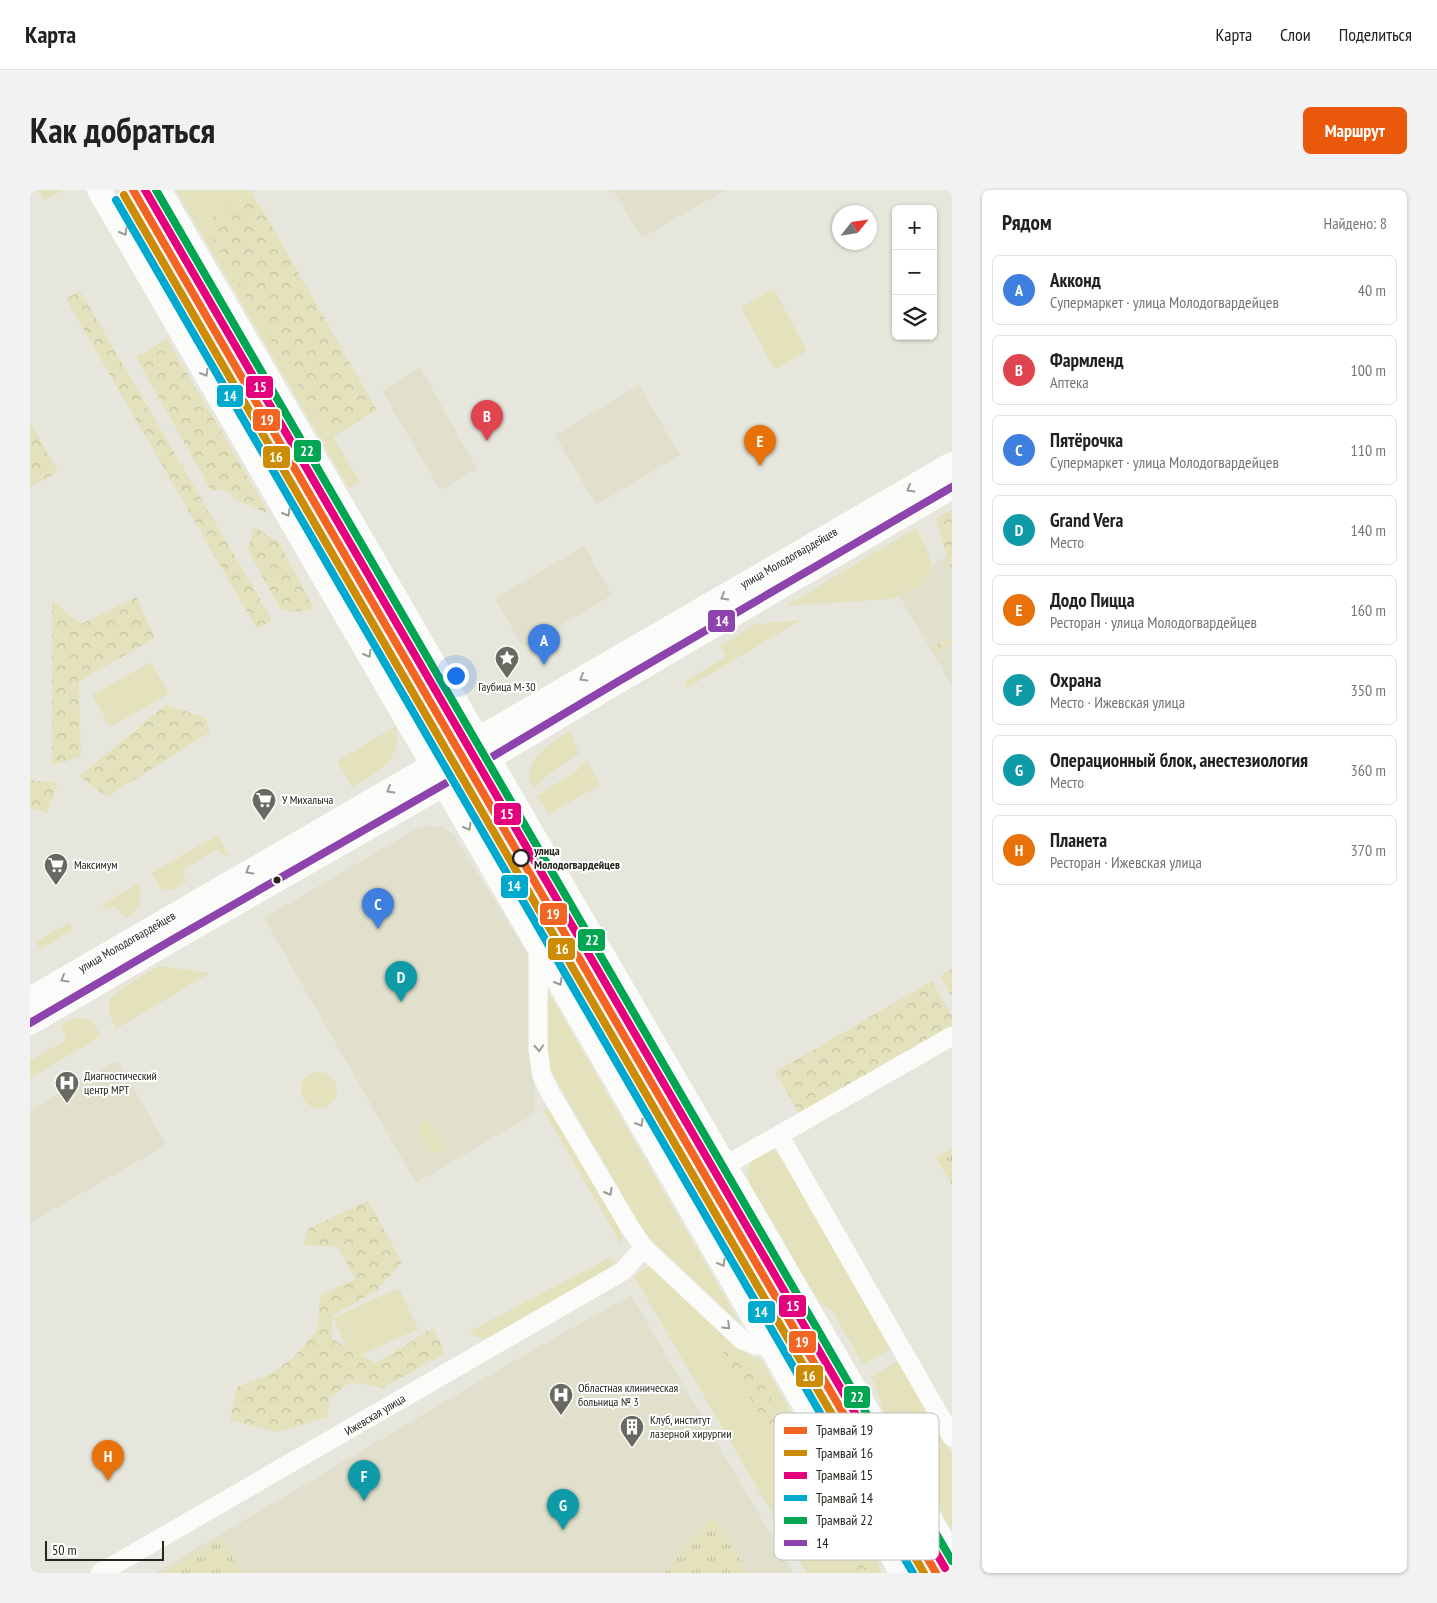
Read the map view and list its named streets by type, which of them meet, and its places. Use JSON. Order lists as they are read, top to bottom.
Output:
{
  "streets": {
    "main road": ["улица Молодогвардейцев"],
    "street": ["Ижевская улица"]
  },
  "places": {
    "place": ["Гаубица М-30"],
    "supermarket": ["У Михалыча", "Максимум"],
    "other": ["улица Молодогвардейцев"],
    "hospital": ["Диагностический центр МРТ", "Областная клиническая больница № 3"],
    "building": ["Клуб, институт лазерной хирургии"]
  },
  "lines": [
    "tram line 19",
    "tram line 15",
    "tram line 22",
    "tram line 16",
    "tram line 14",
    "transit line 14"
  ],
  "legend": [
    "Трамвай 19",
    "Трамвай 16",
    "Трамвай 15",
    "Трамвай 14",
    "Трамвай 22",
    "14"
  ],
  "scale_bar": "50 m",
  "north": "top right",
  "page": {
    "header": "Карта",
    "nav": ["Карта", "Слои", "Поделиться"],
    "title": "Как добраться",
    "buttons": "Маршрут",
    "heading": ["Рядом", "Найдено: 8"],
    "map_buttons": ["+", "−"],
    "list": [
      {
        "mark": "A",
        "name": "Акконд",
        "note": "Супермаркет · улица Молодогвардейцев",
        "value": "40 m"
      },
      {
        "mark": "B",
        "name": "Фармленд",
        "note": "Аптека",
        "value": "100 m"
      },
      {
        "mark": "C",
        "name": "Пятёрочка",
        "note": "Супермаркет · улица Молодогвардейцев",
        "value": "110 m"
      },
      {
        "mark": "D",
        "name": "Grand Vera",
        "note": "Место",
        "value": "140 m"
      },
      {
        "mark": "E",
        "name": "Додо Пицца",
        "note": "Ресторан · улица Молодогвардейцев",
        "value": "160 m"
      },
      {
        "mark": "F",
        "name": "Охрана",
        "note": "Место · Ижевская улица",
        "value": "350 m"
      },
      {
        "mark": "G",
        "name": "Операционный блок, анестезиология",
        "note": "Место",
        "value": "360 m"
      },
      {
        "mark": "H",
        "name": "Планета",
        "note": "Ресторан · Ижевская улица",
        "value": "370 m"
      }
    ],
    "pins": [
      "B",
      "E",
      "A",
      "C",
      "D",
      "H",
      "F",
      "G"
    ],
    "scale": "50 m"
  }
}
